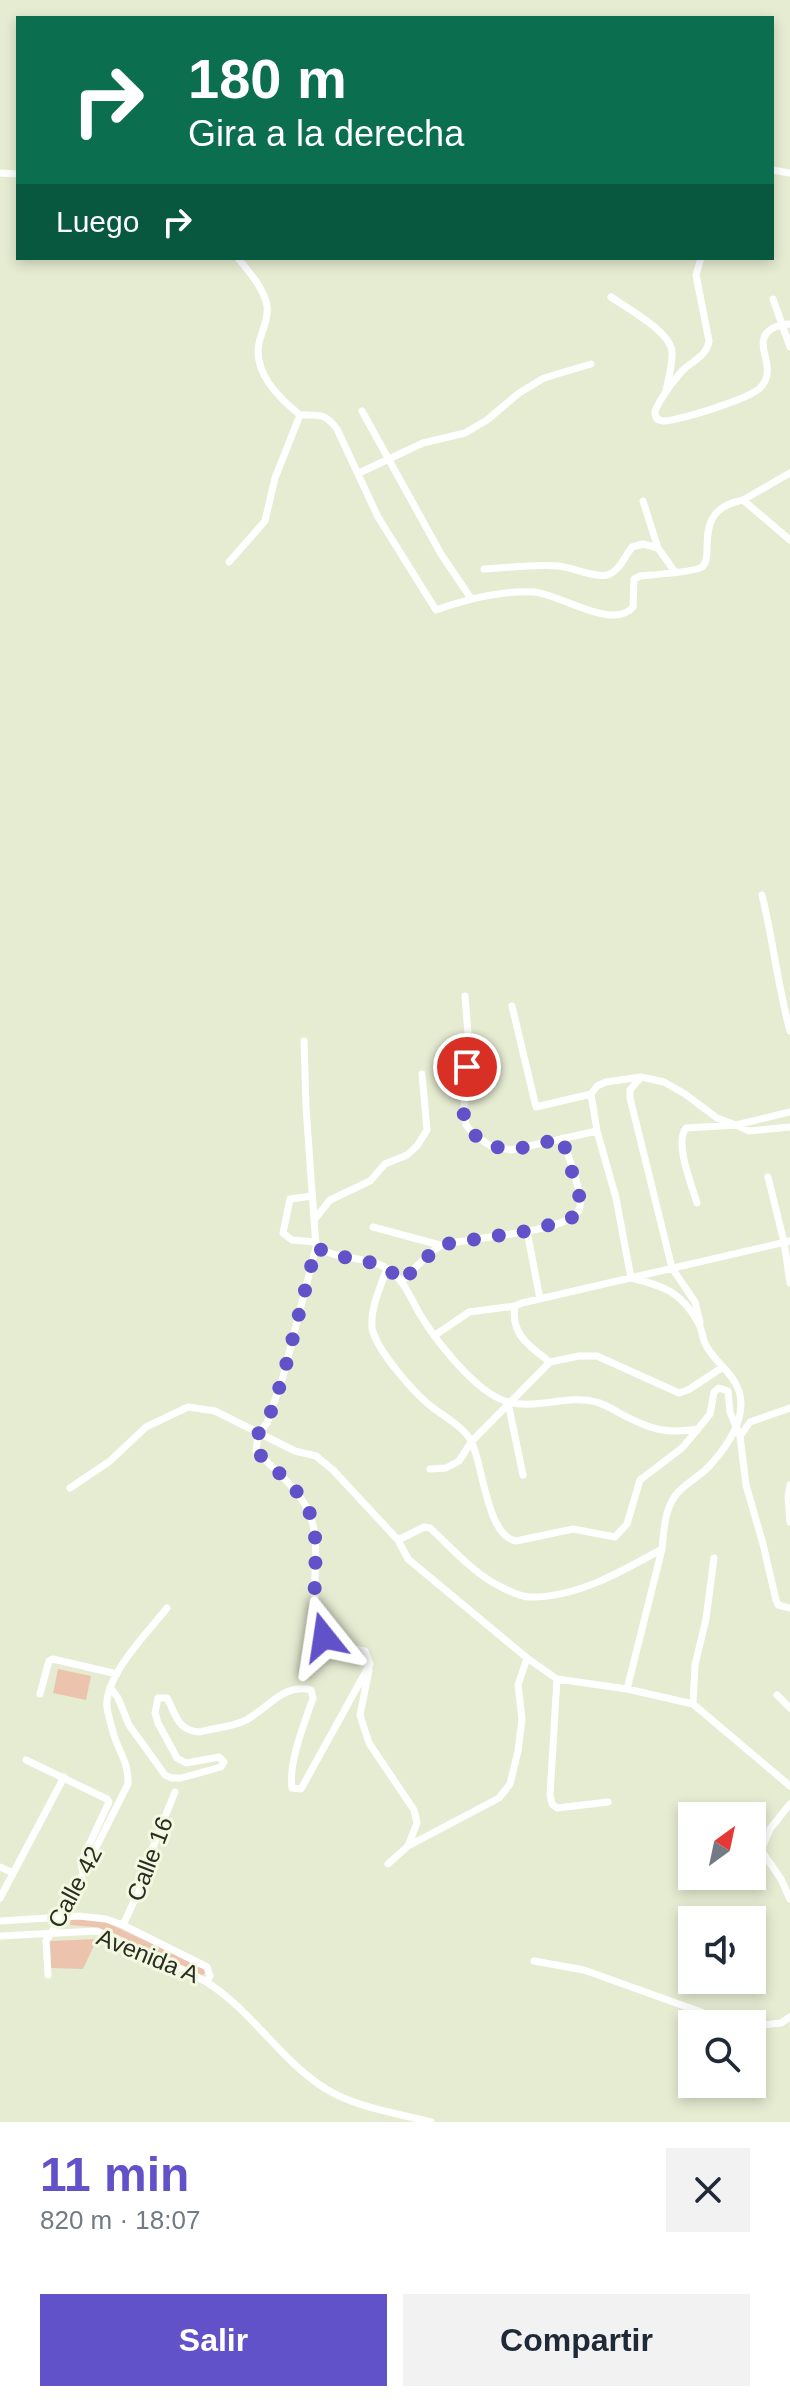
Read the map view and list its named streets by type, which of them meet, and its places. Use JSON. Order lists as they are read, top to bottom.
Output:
{
  "streets": {
    "street": ["Calle 16", "Calle 42", "Avenida A"]
  },
  "crossings": [
    ["Calle 16", "Avenida A"],
    ["Calle 42", "Avenida A"]
  ],
  "north": "top right",
  "page": {
    "turn": ["180 m", "Gira a la derecha"],
    "then": "Luego",
    "heading": ["11 min", "820 m · 18:07"],
    "buttons": ["Salir", "Compartir"]
  }
}
